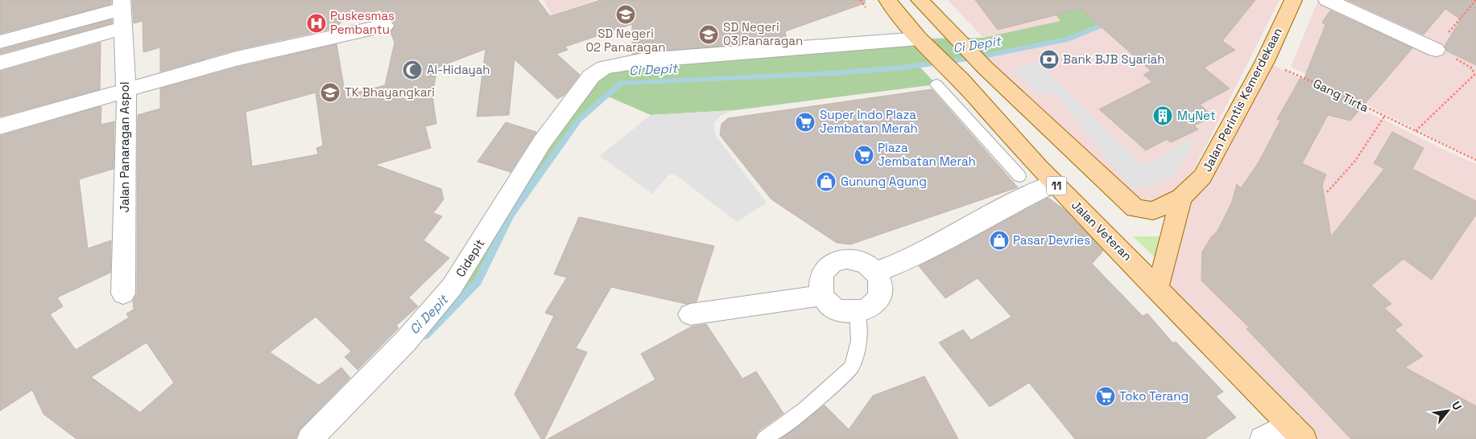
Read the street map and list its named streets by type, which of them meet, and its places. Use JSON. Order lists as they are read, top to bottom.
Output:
{
  "streets": {
    "main road": ["Jalan Perintis Kemerdekaan", "11", "Jalan Veteran"],
    "street": ["Jalan Panaragan Aspol", "Cidepit"],
    "path": ["Gang Tirta"]
  },
  "crossings": [
    ["Gang Tirta", "Jalan Perintis Kemerdekaan"],
    ["Jalan Veteran", "Cidepit"]
  ],
  "water": ["Ci Depit"],
  "places": {
    "school or university": ["SD Negeri 02 Panaragan", "SD Negeri 03 Panaragan", "TK Bhayangkari"],
    "hospital": ["Puskesmas Pembantu"],
    "bank": ["Bank BJB Syariah"],
    "mosque": ["Al-Hidayah"],
    "building": ["MyNet"],
    "supermarket": ["Super Indo Plaza Jembatan Merah", "Plaza Jembatan Merah", "Toko Terang"],
    "shop": ["Gunung Agung", "Pasar Devries"]
  },
  "north": "top right"
}
